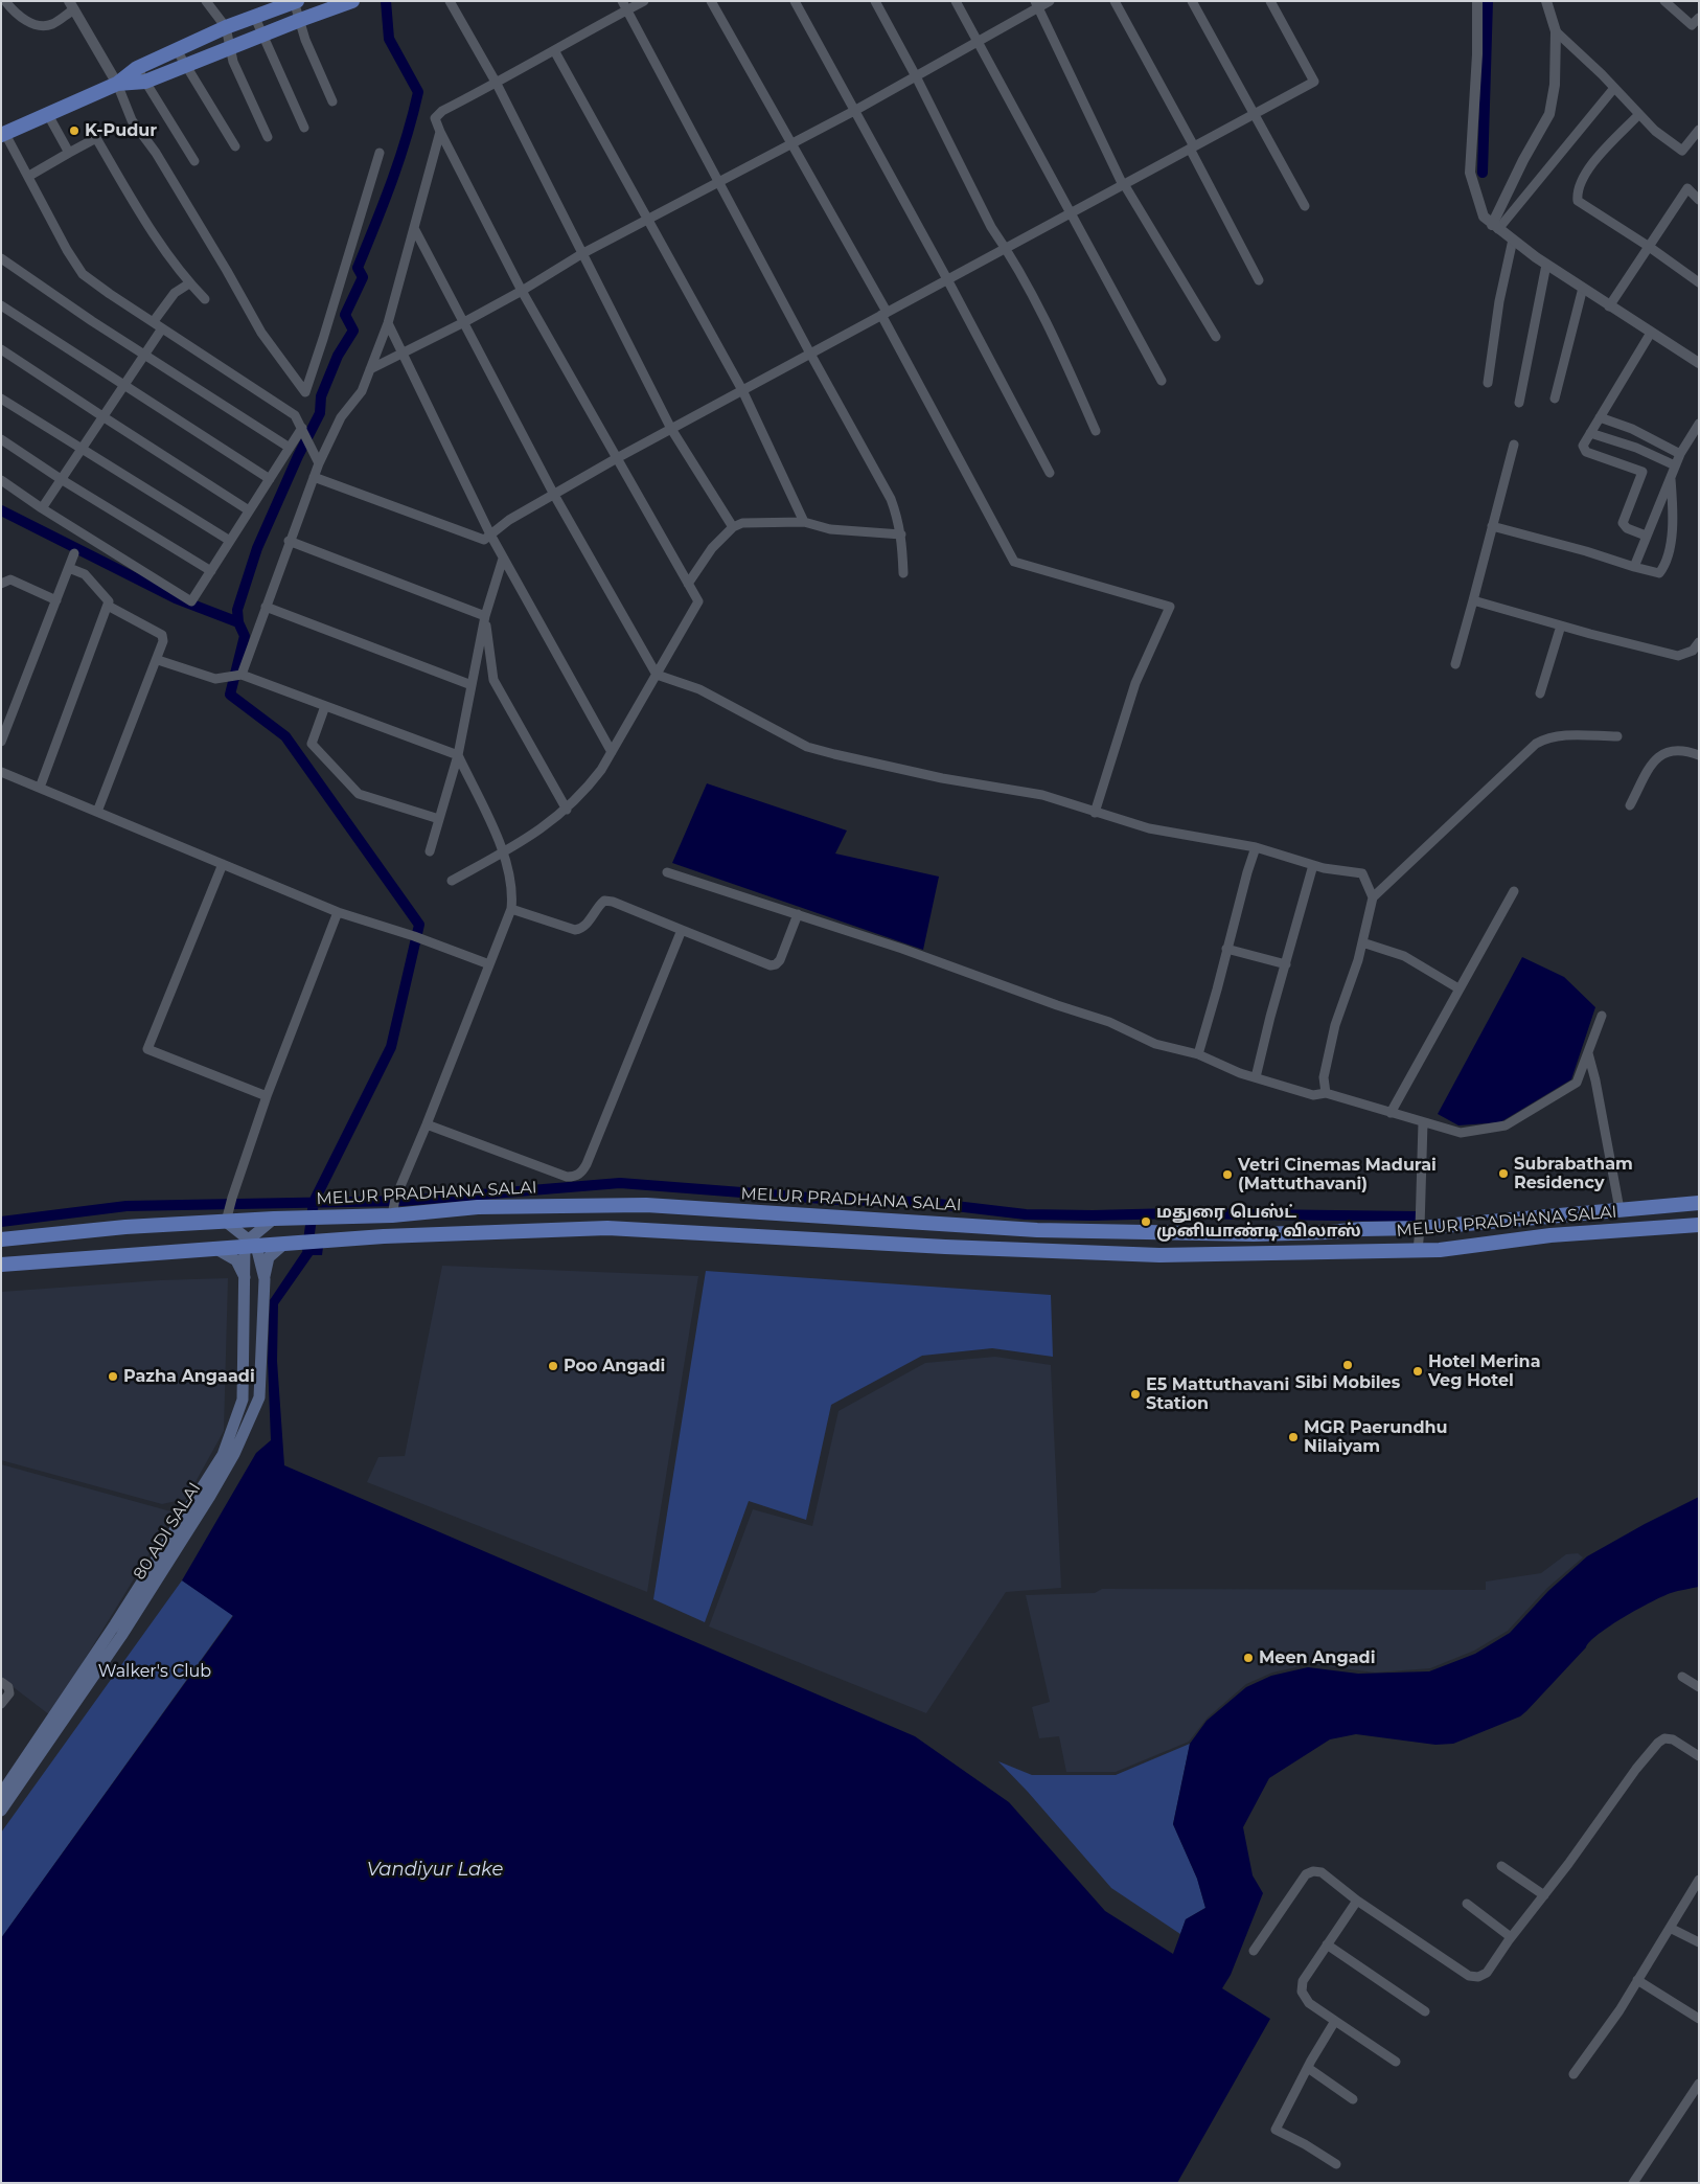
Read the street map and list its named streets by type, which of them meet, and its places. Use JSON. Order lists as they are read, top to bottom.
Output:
{
  "streets": {
    "main road": ["MELUR PRADHANA SALAI", "80 ADI SALAI"]
  },
  "crossings": [
    ["MELUR PRADHANA SALAI", "80 ADI SALAI"]
  ],
  "water": ["Vandiyur Lake"],
  "parks": ["Walker's Club"],
  "places": [
    "K-Pudur",
    "Subrabatham Residency",
    "Vetri Cinemas Madurai (Mattuthavani)",
    "மதுரை பெஸ்ட் முனியாண்டி விலாஸ்",
    "Sibi Mobiles",
    "Poo Angadi",
    "Hotel Merina Veg Hotel",
    "Pazha Angaadi",
    "E5 Mattuthavani Station",
    "MGR Paerundhu Nilaiyam",
    "Meen Angadi"
  ]
}
